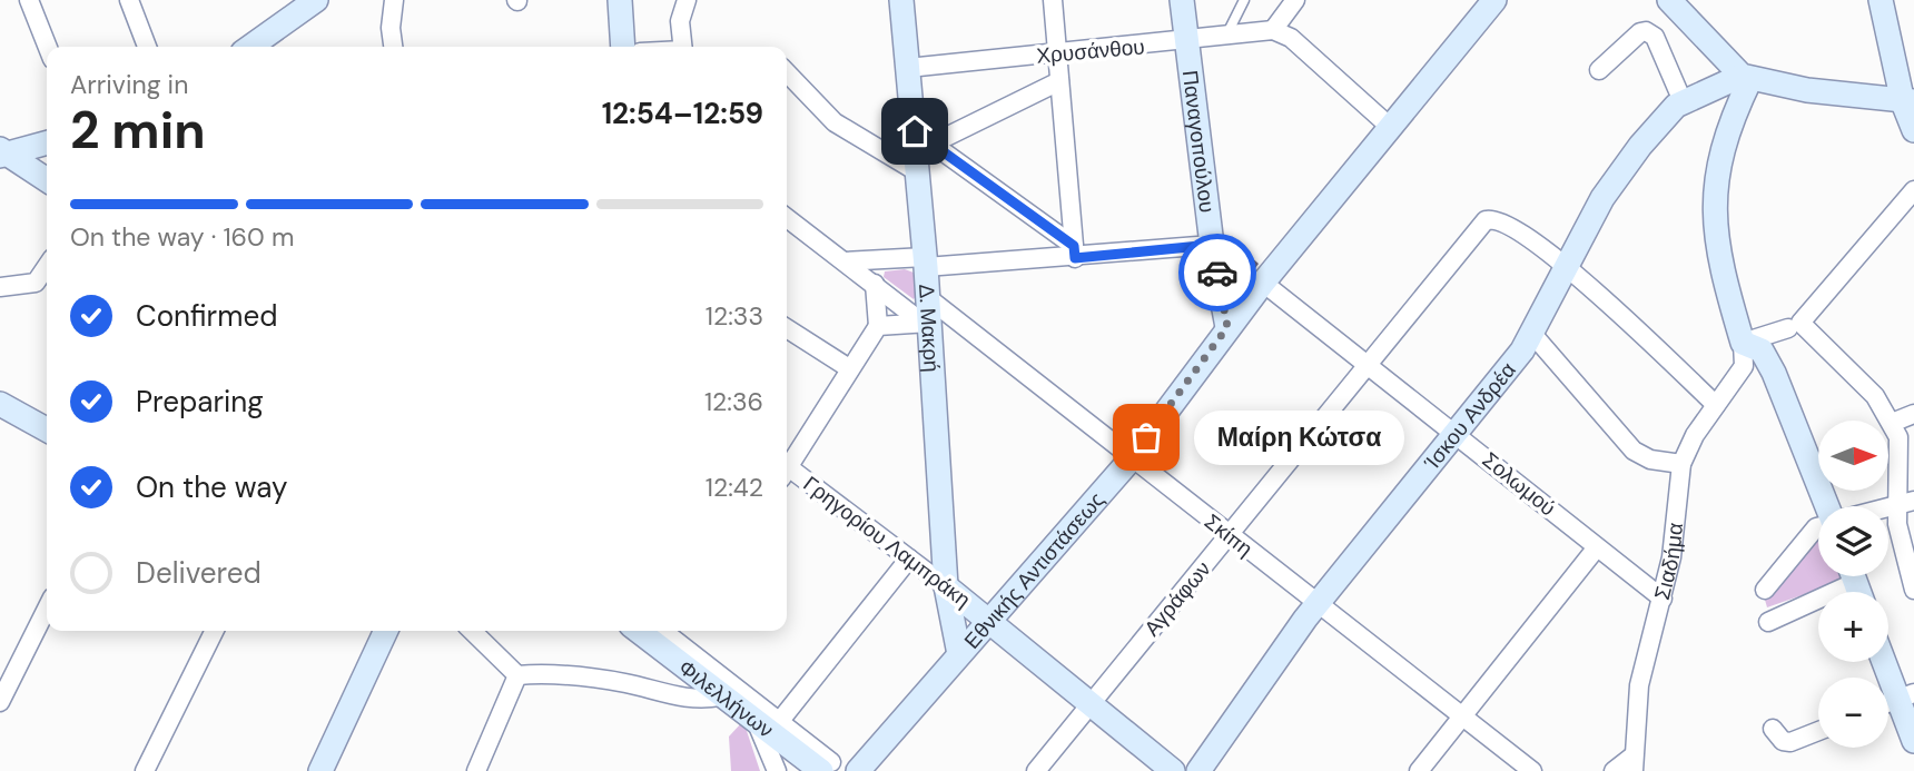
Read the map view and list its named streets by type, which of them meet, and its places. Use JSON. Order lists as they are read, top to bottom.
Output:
{
  "streets": {
    "street": [
      "Χρυσάνθου",
      "Παναγοπούλου",
      "Δ. Μακρή",
      "Ίσκου Ανδρέα",
      "Σολωμού",
      "Σκίπη",
      "Γρηγορίου Λαμπράκη",
      "Σιαδήμα",
      "Εθνικής Αντιστάσεως",
      "Αγράφων",
      "Φιλελλήνων"
    ]
  },
  "crossings": [
    ["Χρυσάνθου", "Παναγοπούλου"],
    ["Χρυσάνθου", "Δ. Μακρή"],
    ["Παναγοπούλου", "Εθνικής Αντιστάσεως"],
    ["Δ. Μακρή", "Σκίπη"],
    ["Δ. Μακρή", "Γρηγορίου Λαμπράκη"],
    ["Δ. Μακρή", "Εθνικής Αντιστάσεως"],
    ["Ίσκου Ανδρέα", "Σολωμού"],
    ["Ίσκου Ανδρέα", "Σκίπη"],
    ["Ίσκου Ανδρέα", "Αγράφων"],
    ["Σολωμού", "Σιαδήμα"],
    ["Σολωμού", "Εθνικής Αντιστάσεως"],
    ["Σολωμού", "Αγράφων"],
    ["Σκίπη", "Εθνικής Αντιστάσεως"],
    ["Σκίπη", "Αγράφων"],
    ["Γρηγορίου Λαμπράκη", "Εθνικής Αντιστάσεως"],
    ["Γρηγορίου Λαμπράκη", "Αγράφων"]
  ],
  "places": ["Μαίρη Κώτσα"],
  "north": "right",
  "page": {
    "heading": ["2 min", "Arriving in", "12:54–12:59"],
    "bar": "On the way · 160 m",
    "list": [
      ["Confirmed", "12:33"],
      ["Preparing", "12:36"],
      ["On the way", "12:42"],
      "Delivered"
    ],
    "bubble": "Μαίρη Κώτσα",
    "map_buttons": ["+", "−"]
  }
}
